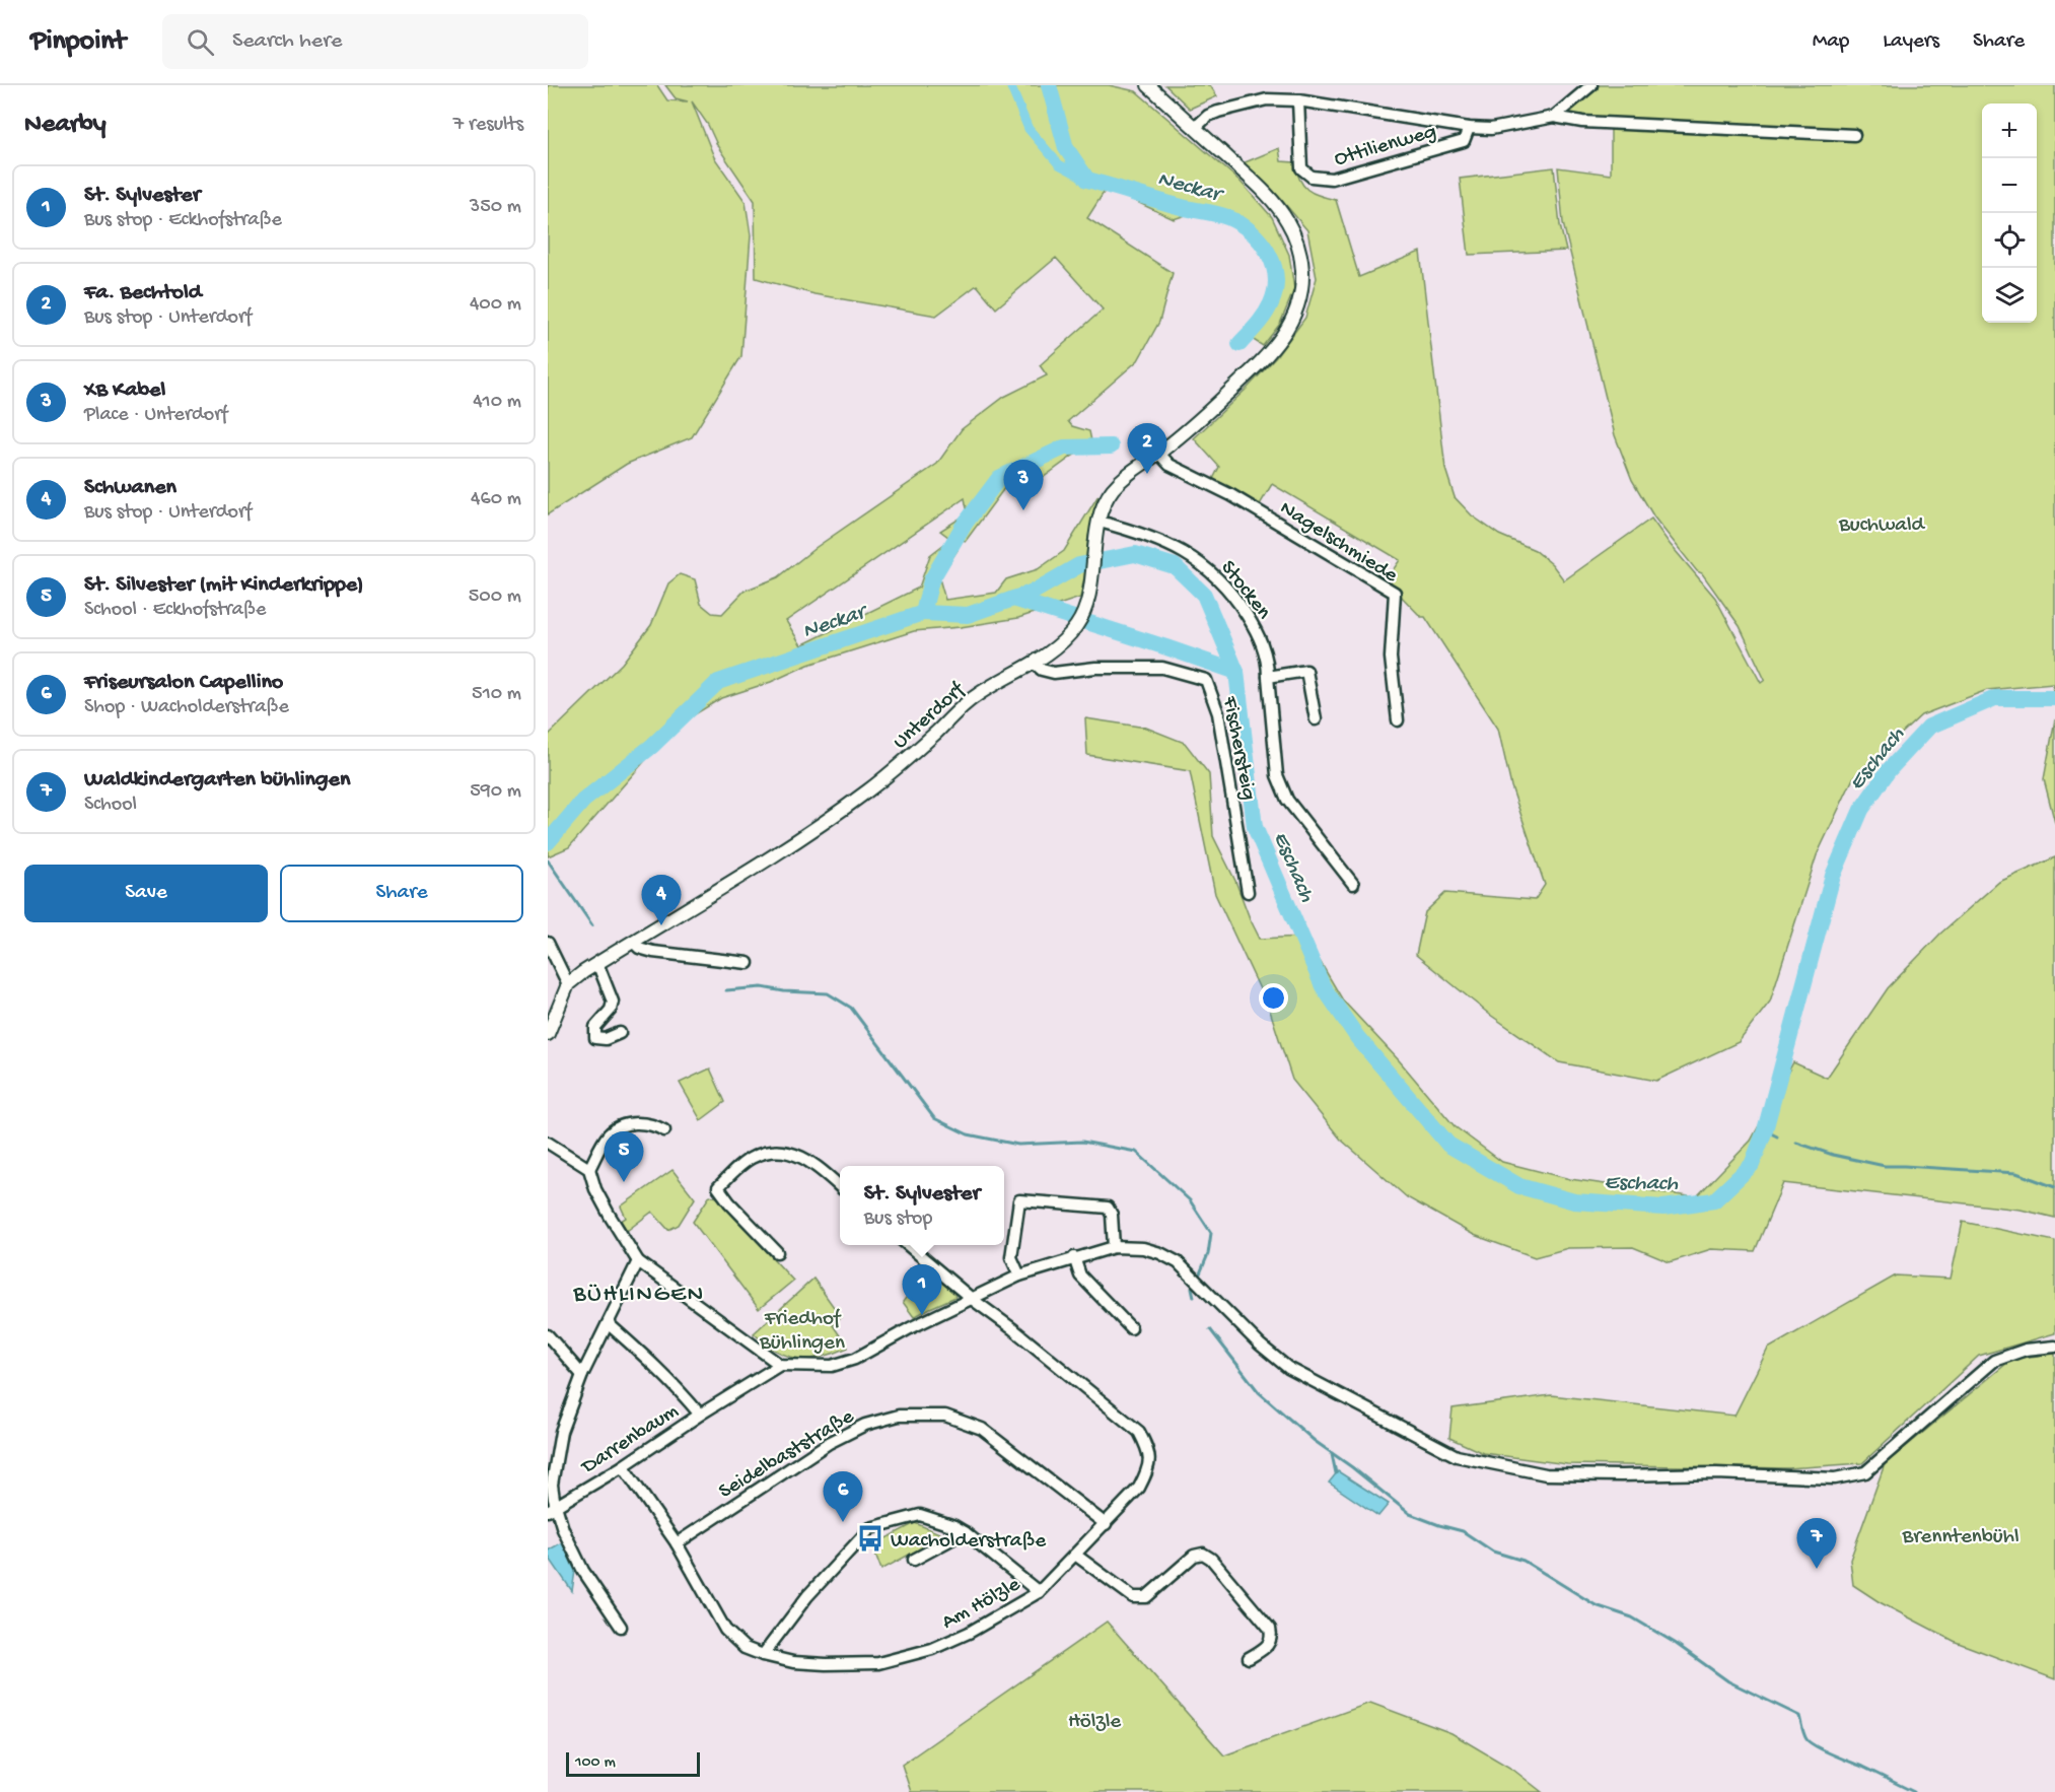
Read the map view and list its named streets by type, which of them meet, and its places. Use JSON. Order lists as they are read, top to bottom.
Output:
{
  "streets": {
    "street": [
      "Ottilienweg",
      "Nagelschmiede",
      "Stocken",
      "Unterdorf",
      "Fischersteig",
      "Darrenbaum",
      "Seidelbaststraße",
      "Am Hölzle"
    ]
  },
  "crossings": [
    ["Nagelschmiede", "Unterdorf"],
    ["Stocken", "Unterdorf"],
    ["Unterdorf", "Fischersteig"],
    ["Darrenbaum", "Am Hölzle"],
    ["Seidelbaststraße", "Am Hölzle"]
  ],
  "districts": ["BÜHLINGEN"],
  "water": ["Neckar", "Eschach"],
  "parks": [
    "Buchwald",
    "Friedhof Bühlingen",
    "Brenntenbühl",
    "Hölzle"
  ],
  "places": {
    "bus stop": ["Wacholderstraße"]
  },
  "scale_bar": "100 m",
  "page": {
    "header": "Pinpoint",
    "search": "Search here",
    "nav": ["Map", "Layers", "Share"],
    "heading": ["Nearby", "7 results"],
    "map_buttons": ["+", "−"],
    "list": [
      {
        "mark": "1",
        "name": "St. Sylvester",
        "note": "Bus stop · Eckhofstraße",
        "value": "350 m"
      },
      {
        "mark": "2",
        "name": "Fa. Bechtold",
        "note": "Bus stop · Unterdorf",
        "value": "400 m"
      },
      {
        "mark": "3",
        "name": "XB Kabel",
        "note": "Place · Unterdorf",
        "value": "410 m"
      },
      {
        "mark": "4",
        "name": "Schwanen",
        "note": "Bus stop · Unterdorf",
        "value": "460 m"
      },
      {
        "mark": "5",
        "name": "St. Silvester (mit Kinderkrippe)",
        "note": "School · Eckhofstraße",
        "value": "500 m"
      },
      {
        "mark": "6",
        "name": "Friseursalon Capellino",
        "note": "Shop · Wacholderstraße",
        "value": "510 m"
      },
      {
        "mark": "7",
        "name": "Waldkindergarten bühlingen",
        "note": "School",
        "value": "590 m"
      }
    ],
    "pins": [
      "2",
      "3",
      "4",
      "5",
      "1",
      "6",
      "7"
    ],
    "buttons": ["Save", "Share"],
    "popup": ["St. Sylvester", "Bus stop"],
    "scale": "100 m"
  }
}
